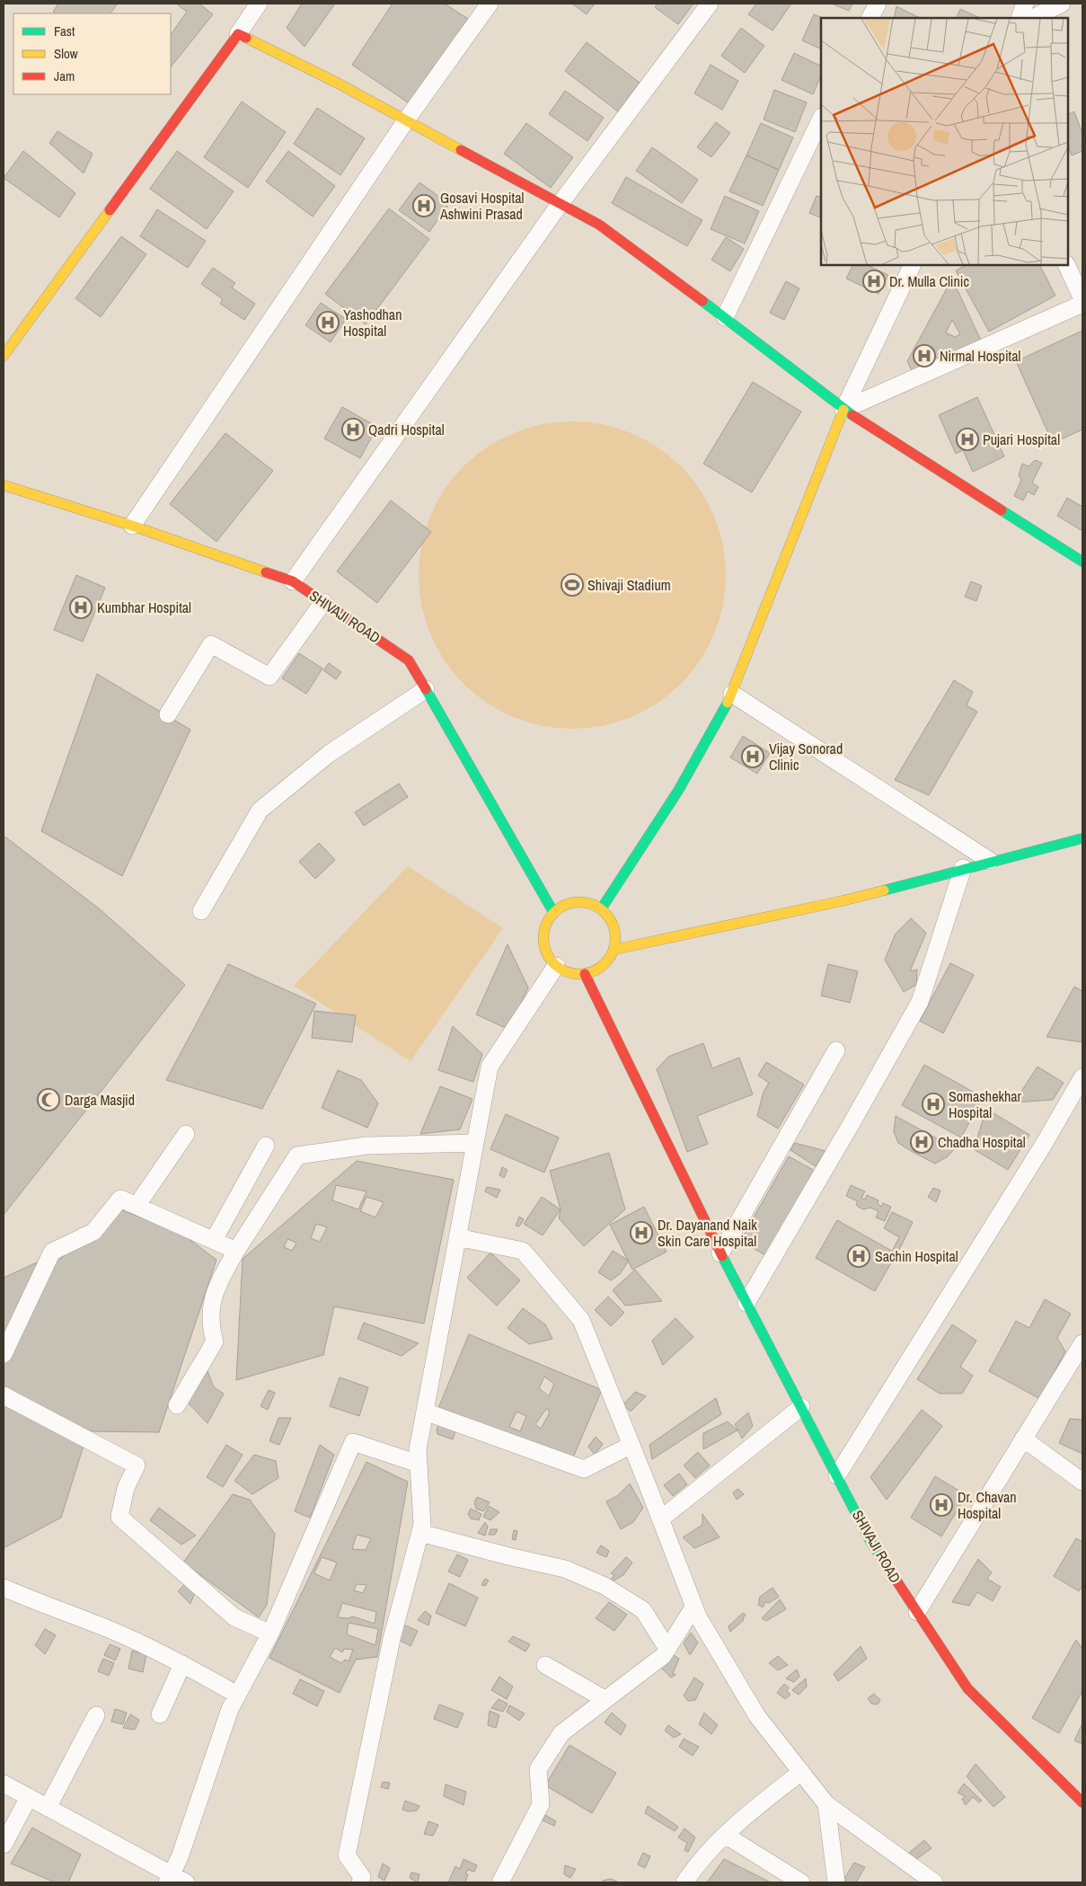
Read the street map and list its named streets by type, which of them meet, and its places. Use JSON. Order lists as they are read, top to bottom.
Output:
{
  "streets": {
    "main road": ["SHIVAJI ROAD"]
  },
  "places": {
    "hospital": [
      "Gosavi Hospital Ashwini Prasad",
      "Dr. Mulla Clinic",
      "Yashodhan Hospital",
      "Nirmal Hospital",
      "Qadri Hospital",
      "Pujari Hospital",
      "Kumbhar Hospital",
      "Vijay Sonorad Clinic",
      "Somashekhar Hospital",
      "Chadha Hospital",
      "Dr. Dayanand Naik Skin Care Hospital",
      "Sachin Hospital",
      "Dr. Chavan Hospital"
    ],
    "sports": ["Shivaji Stadium"],
    "mosque": ["Darga Masjid"]
  },
  "legend": ["Fast", "Slow", "Jam"]
}
